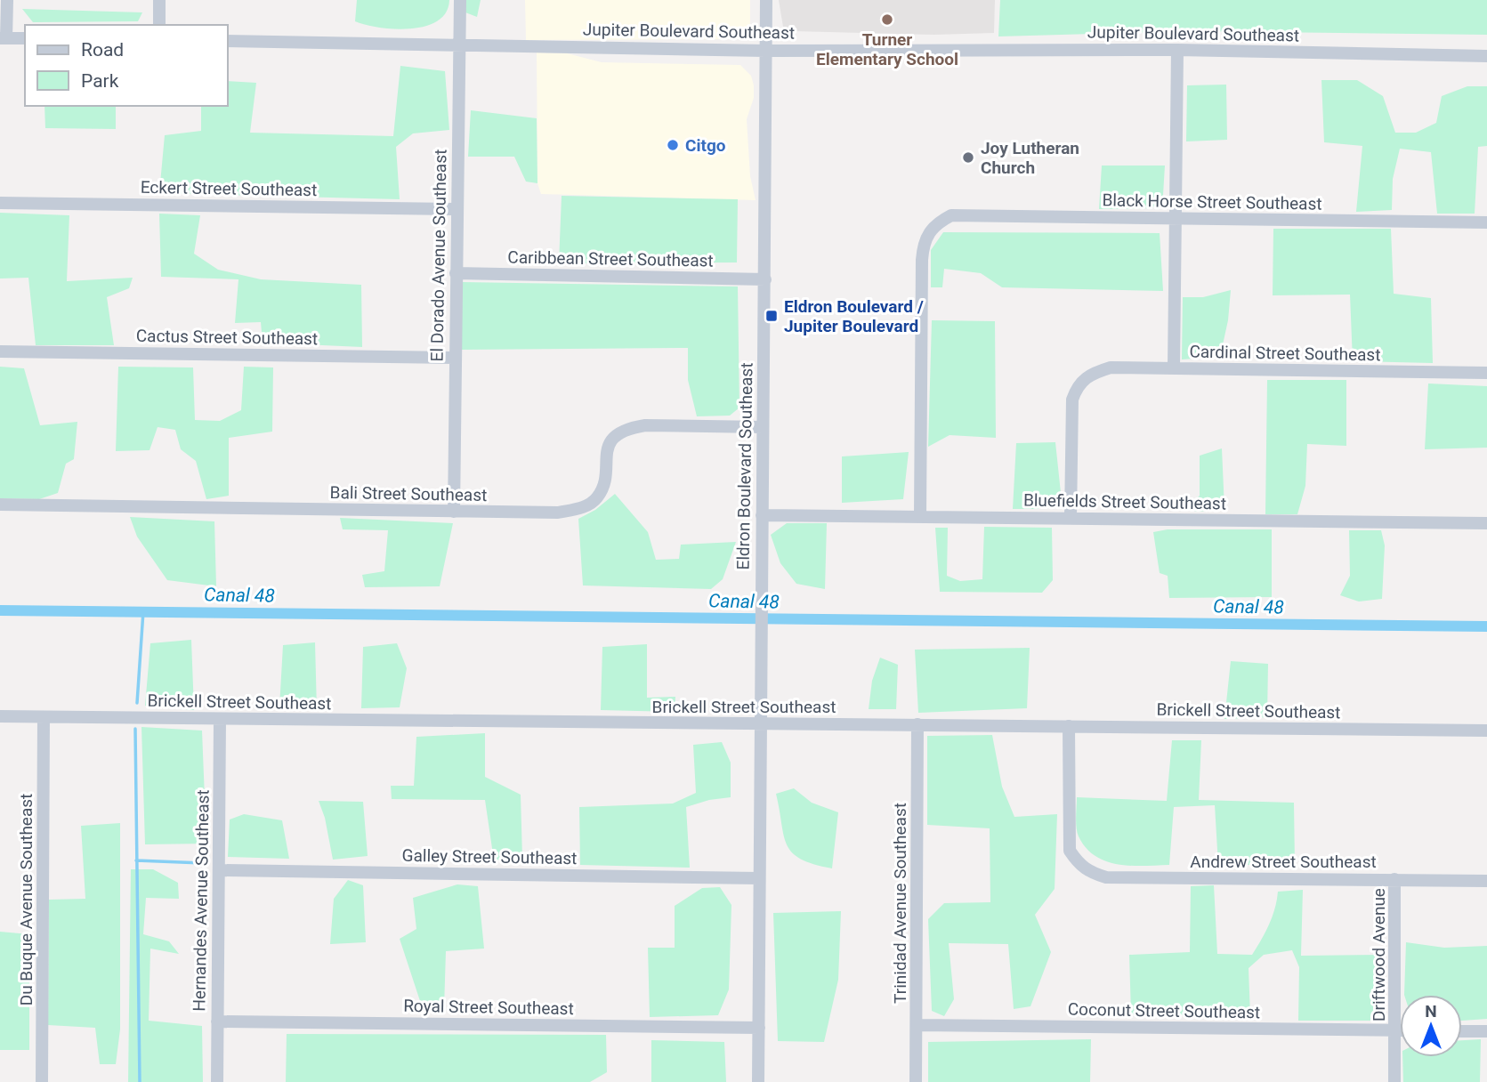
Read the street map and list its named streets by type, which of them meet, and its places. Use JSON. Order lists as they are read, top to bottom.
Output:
{
  "streets": {
    "street": [
      "Jupiter Boulevard Southeast",
      "Eckert Street Southeast",
      "Black Horse Street Southeast",
      "El Dorado Avenue Southeast",
      "Caribbean Street Southeast",
      "Cactus Street Southeast",
      "Cardinal Street Southeast",
      "Eldron Boulevard Southeast",
      "Bali Street Southeast",
      "Bluefields Street Southeast",
      "Brickell Street Southeast",
      "Galley Street Southeast",
      "Andrew Street Southeast",
      "Du Buque Avenue Southeast",
      "Hernandes Avenue Southeast",
      "Trinidad Avenue Southeast",
      "Driftwood Avenue",
      "Royal Street Southeast",
      "Coconut Street Southeast"
    ]
  },
  "crossings": [
    ["Jupiter Boulevard Southeast", "El Dorado Avenue Southeast"],
    ["Jupiter Boulevard Southeast", "Eldron Boulevard Southeast"],
    ["Eckert Street Southeast", "El Dorado Avenue Southeast"],
    ["Black Horse Street Southeast", "Bluefields Street Southeast"],
    ["El Dorado Avenue Southeast", "Caribbean Street Southeast"],
    ["El Dorado Avenue Southeast", "Cactus Street Southeast"],
    ["El Dorado Avenue Southeast", "Bali Street Southeast"],
    ["Caribbean Street Southeast", "Eldron Boulevard Southeast"],
    ["Cardinal Street Southeast", "Bluefields Street Southeast"],
    ["Eldron Boulevard Southeast", "Bali Street Southeast"],
    ["Eldron Boulevard Southeast", "Bluefields Street Southeast"],
    ["Eldron Boulevard Southeast", "Brickell Street Southeast"],
    ["Eldron Boulevard Southeast", "Galley Street Southeast"],
    ["Eldron Boulevard Southeast", "Royal Street Southeast"],
    ["Brickell Street Southeast", "Andrew Street Southeast"],
    ["Brickell Street Southeast", "Du Buque Avenue Southeast"],
    ["Brickell Street Southeast", "Hernandes Avenue Southeast"],
    ["Brickell Street Southeast", "Trinidad Avenue Southeast"],
    ["Galley Street Southeast", "Hernandes Avenue Southeast"],
    ["Andrew Street Southeast", "Driftwood Avenue"],
    ["Hernandes Avenue Southeast", "Royal Street Southeast"],
    ["Trinidad Avenue Southeast", "Coconut Street Southeast"],
    ["Driftwood Avenue", "Coconut Street Southeast"]
  ],
  "water": ["Canal 48"],
  "places": {
    "other": ["Turner Elementary School", "Citgo", "Joy Lutheran Church"],
    "transit": ["Eldron Boulevard / Jupiter Boulevard"]
  },
  "legend": ["Road", "Park"],
  "north": "top"
}
